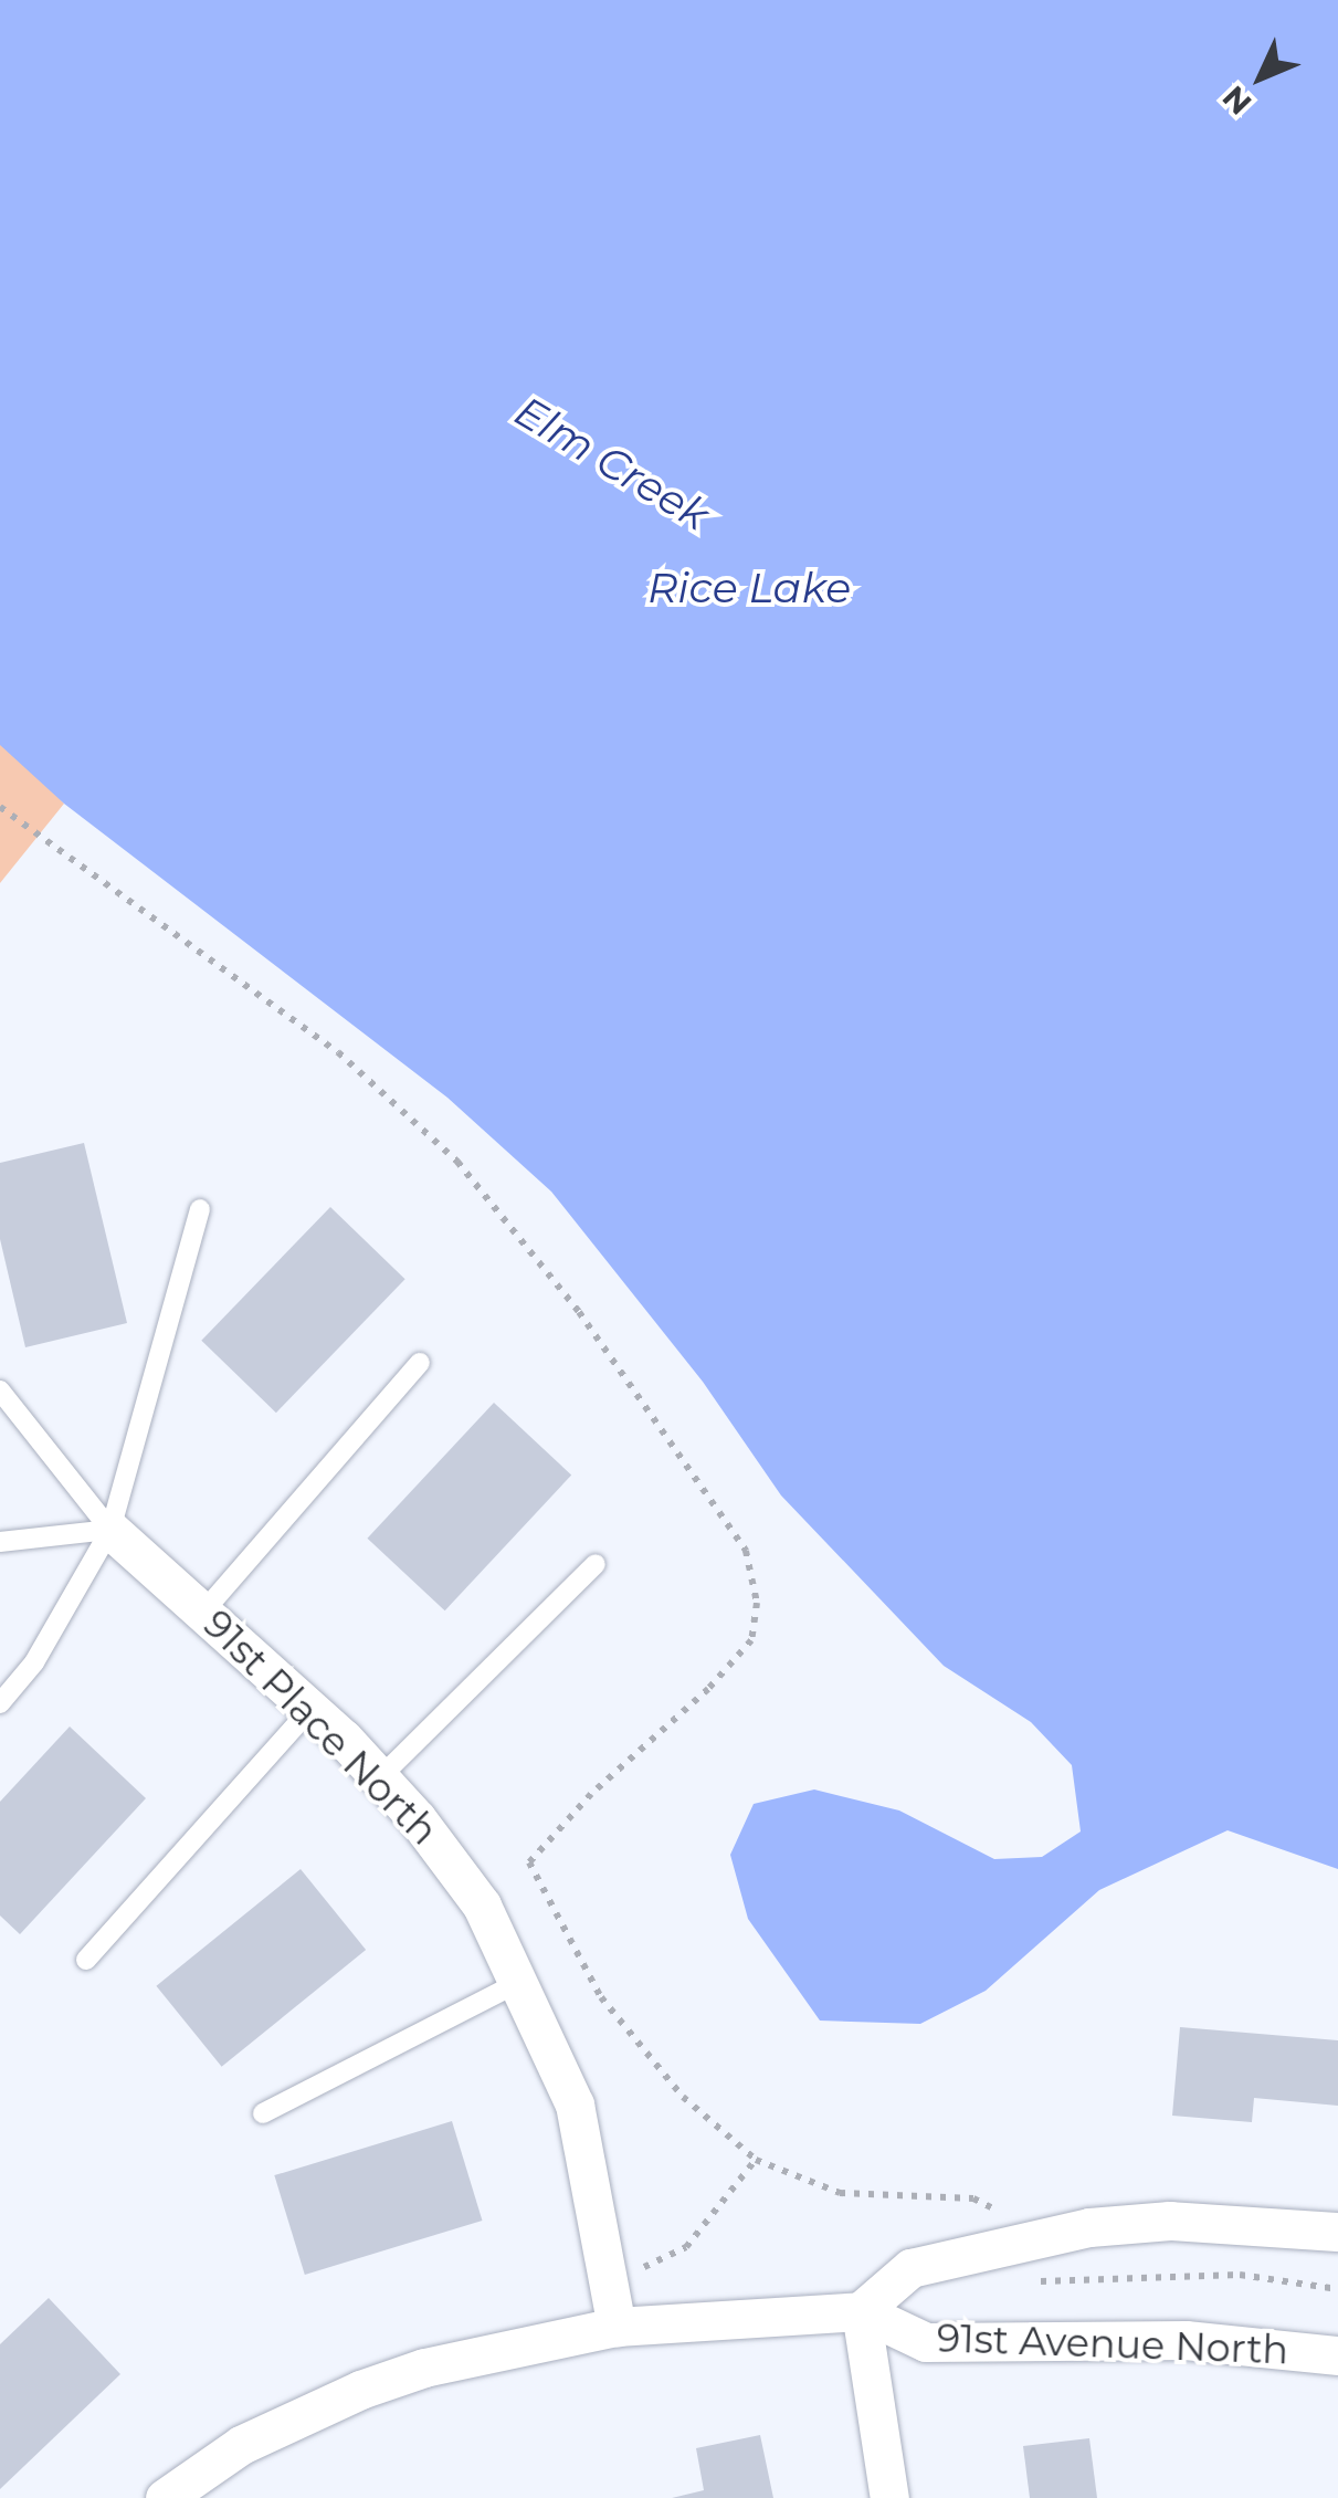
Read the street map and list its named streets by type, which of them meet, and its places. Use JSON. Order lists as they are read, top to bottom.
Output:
{
  "streets": {
    "street": ["91st Place North", "91st Avenue North"]
  },
  "water": ["Elm Creek", "Rice Lake"],
  "north": "bottom left"
}
